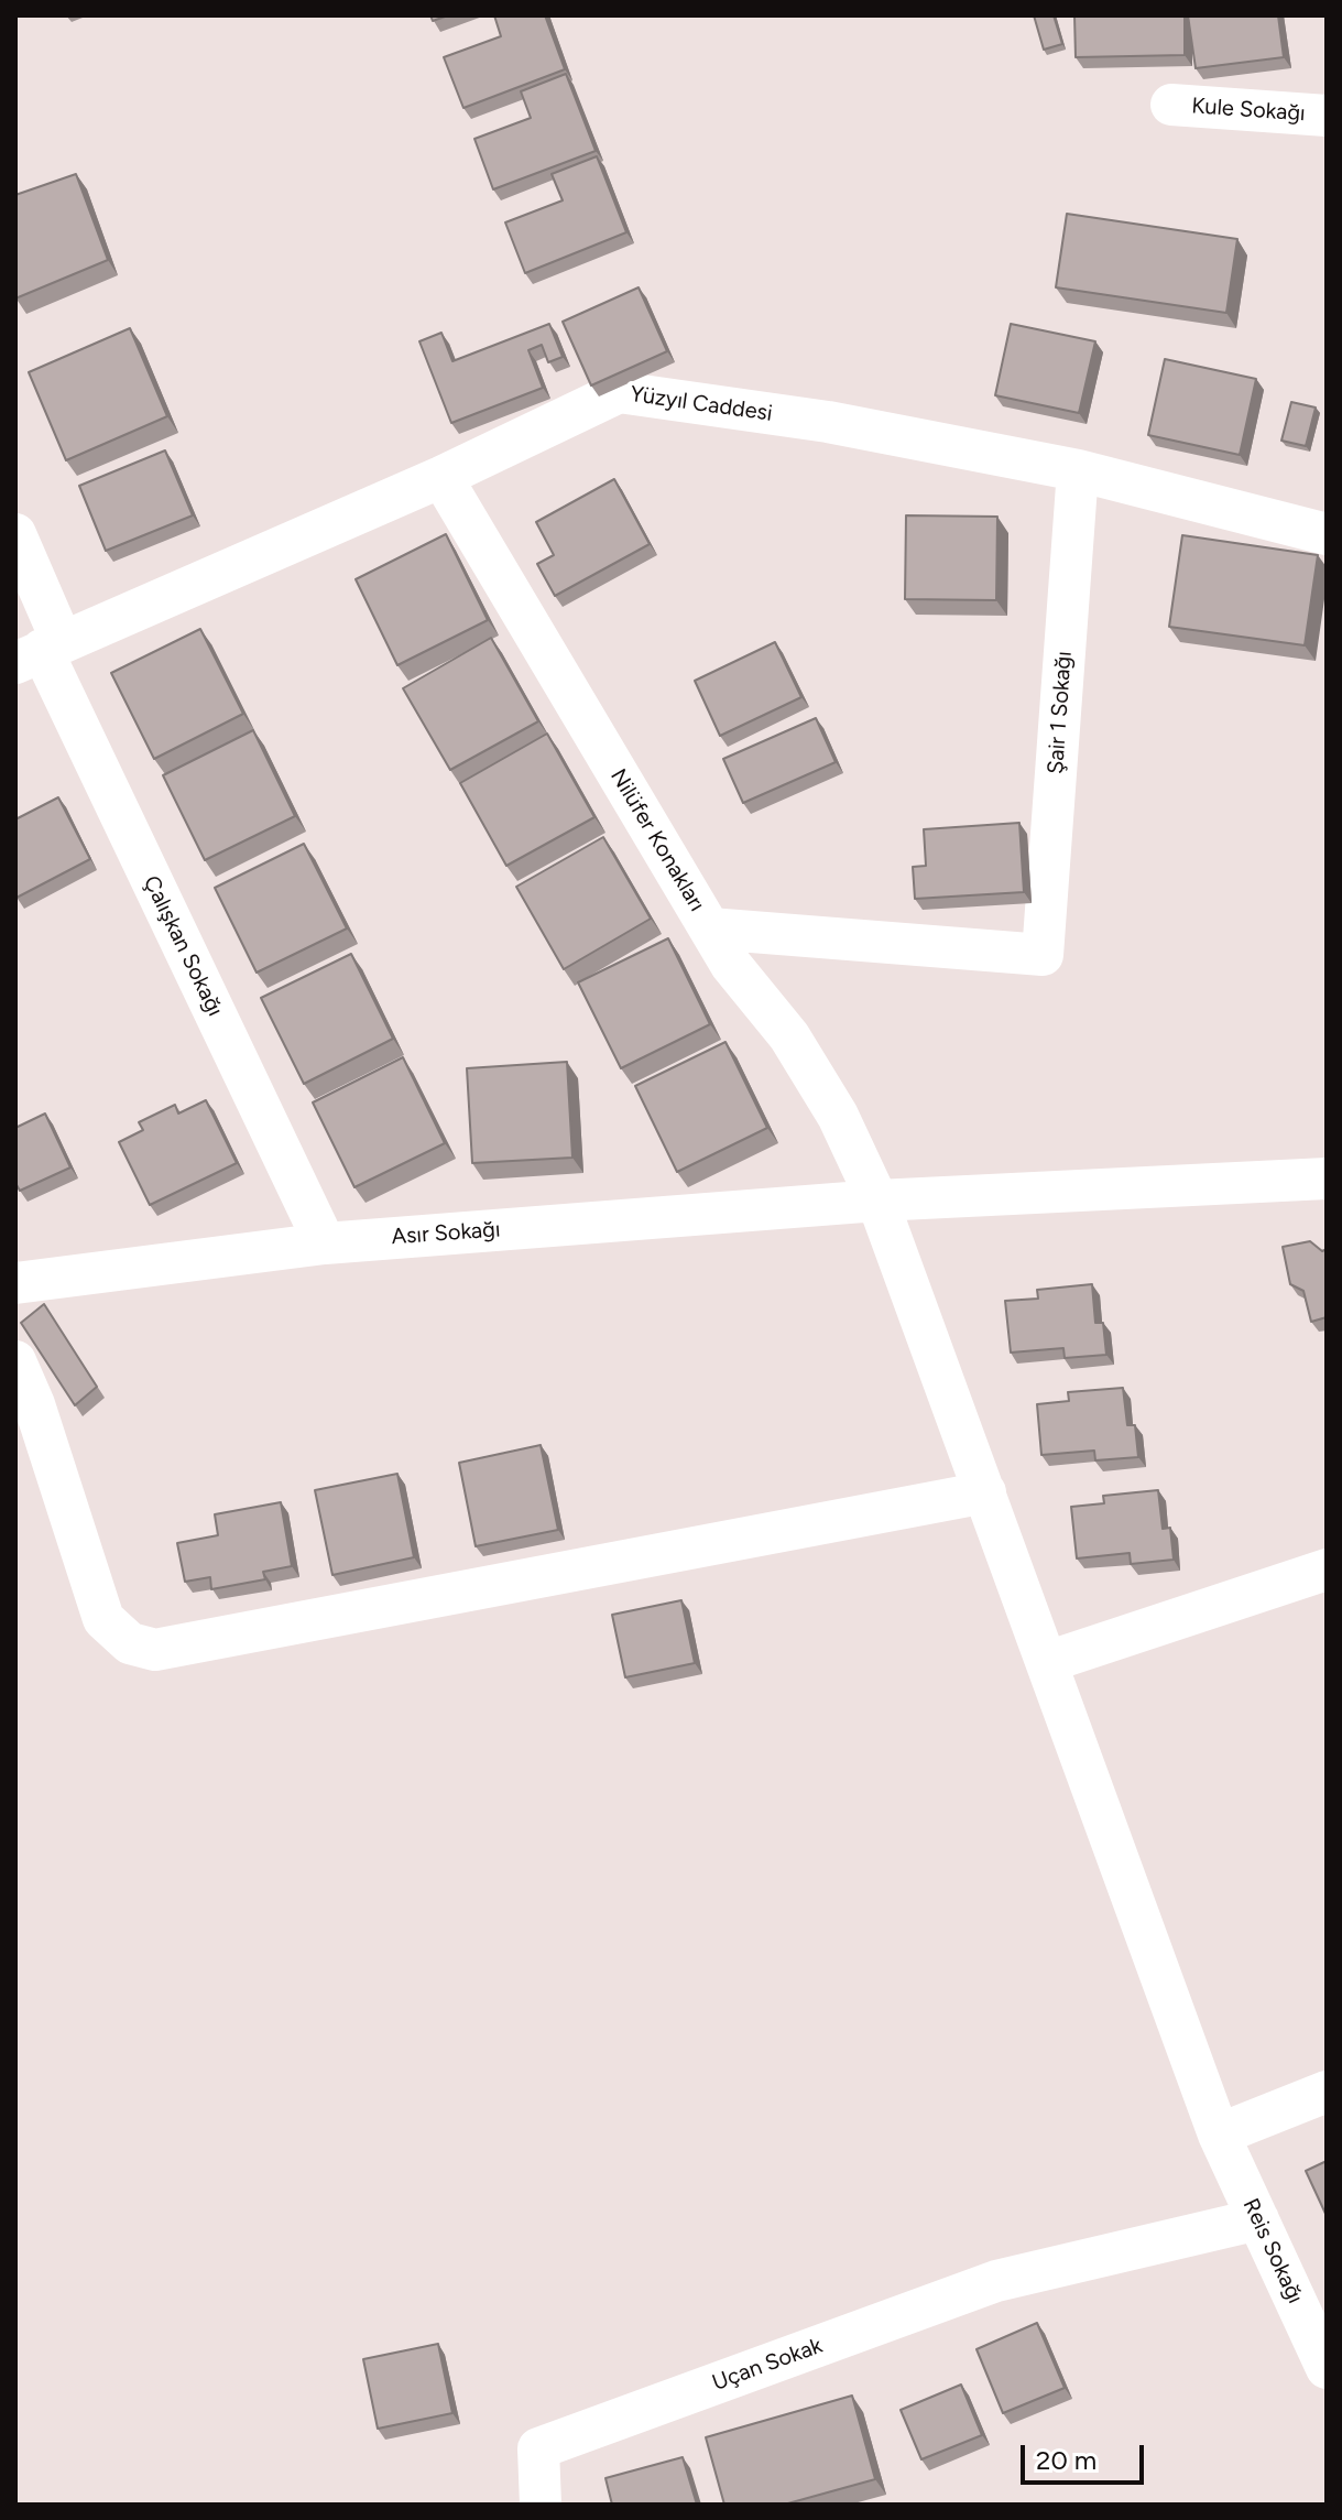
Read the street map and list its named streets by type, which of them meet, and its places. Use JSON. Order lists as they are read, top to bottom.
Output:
{
  "streets": {
    "street": [
      "Kule Sokağı",
      "Yüzyıl Caddesi",
      "Şair 1 Sokağı",
      "Nilüfer Konakları",
      "Çalışkan Sokağı",
      "Asır Sokağı",
      "Reis Sokağı",
      "Uçan Sokak"
    ]
  },
  "crossings": [
    ["Yüzyıl Caddesi", "Şair 1 Sokağı"],
    ["Yüzyıl Caddesi", "Nilüfer Konakları"],
    ["Yüzyıl Caddesi", "Çalışkan Sokağı"],
    ["Şair 1 Sokağı", "Nilüfer Konakları"],
    ["Nilüfer Konakları", "Asır Sokağı"],
    ["Nilüfer Konakları", "Reis Sokağı"],
    ["Çalışkan Sokağı", "Asır Sokağı"],
    ["Reis Sokağı", "Uçan Sokak"]
  ],
  "scale_bar": "20 m"
}
